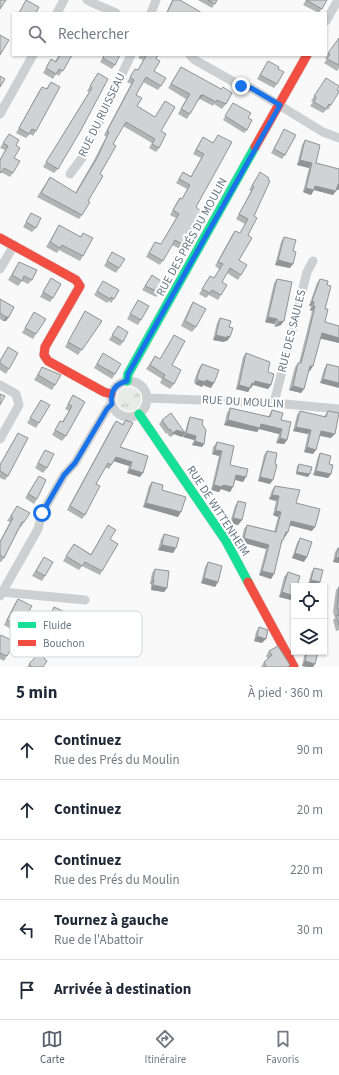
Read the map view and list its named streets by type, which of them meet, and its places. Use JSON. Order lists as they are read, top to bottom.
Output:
{
  "streets": {
    "street": [
      "RUE DU RUISSEAU",
      "RUE DES PRÉS DU MOULIN",
      "RUE DES SAULES",
      "RUE DU MOULIN",
      "RUE DE WITTENHEIM"
    ]
  },
  "crossings": [
    ["RUE DES PRÉS DU MOULIN", "RUE DU MOULIN"],
    ["RUE DES PRÉS DU MOULIN", "RUE DE WITTENHEIM"],
    ["RUE DES SAULES", "RUE DU MOULIN"],
    ["RUE DU MOULIN", "RUE DE WITTENHEIM"]
  ],
  "legend": ["Fluide", "Bouchon"],
  "page": {
    "search": "Rechercher",
    "heading": ["5 min", "À pied · 360 m"],
    "list": [
      ["Continuez", "Rue des Prés du Moulin", "90 m"],
      ["Continuez", "20 m"],
      ["Continuez", "Rue des Prés du Moulin", "220 m"],
      ["Tournez à gauche", "Rue de l'Abattoir", "30 m"],
      "Arrivée à destination"
    ],
    "nav": ["Carte", "Itinéraire", "Favoris"]
  }
}
